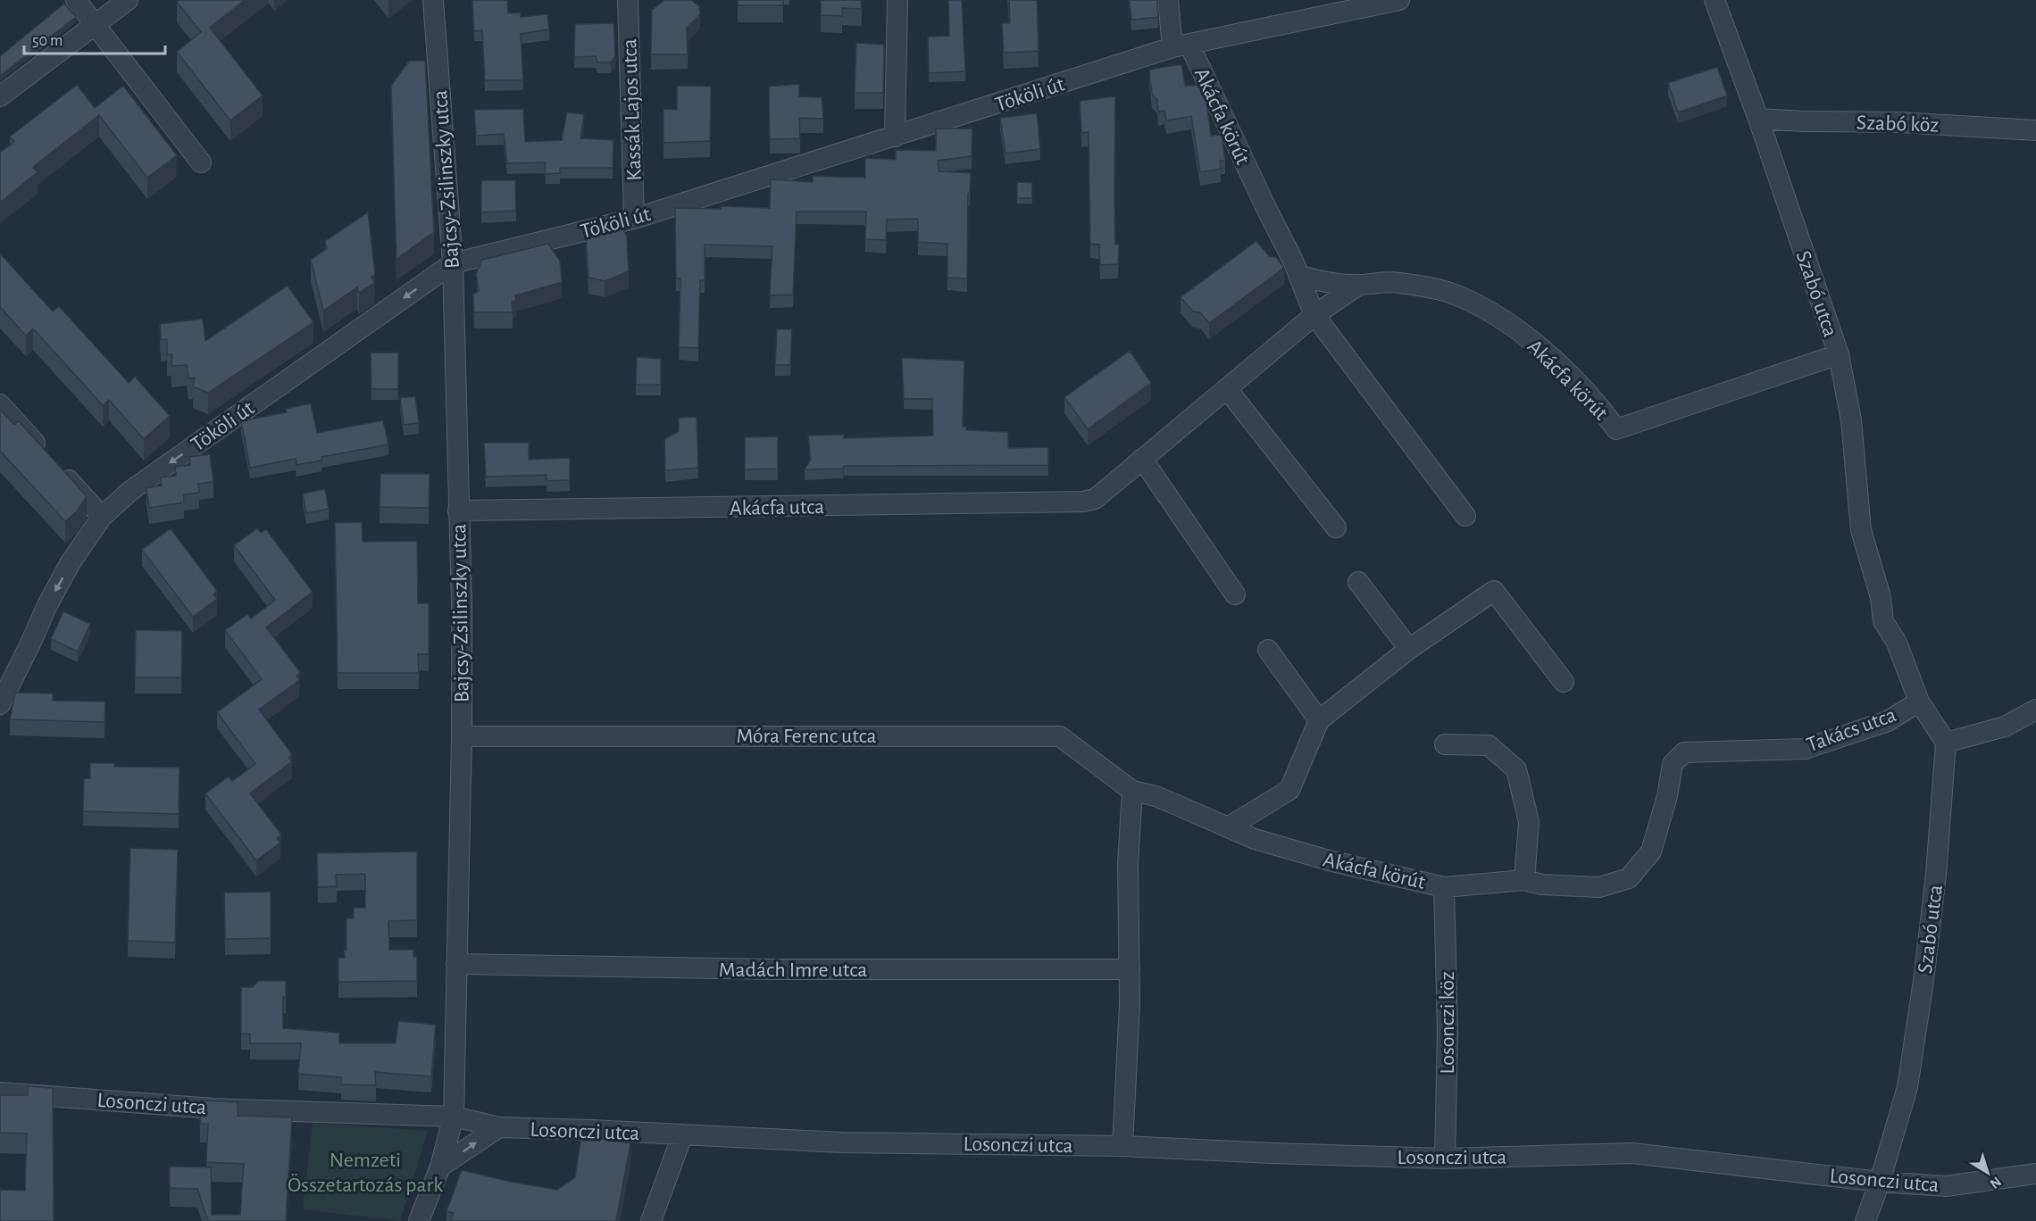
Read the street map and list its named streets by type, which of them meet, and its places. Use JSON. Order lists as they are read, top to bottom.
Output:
{
  "streets": {
    "street": [
      "Tököli út",
      "Kassák Lajos utca",
      "Akácfa körút",
      "Szabó köz",
      "Bajcsy-Zsilinszky utca",
      "Szabó utca",
      "Akácfa utca",
      "Takács utca",
      "Móra Ferenc utca",
      "Madách Imre utca",
      "Losonczi köz",
      "Losonczi utca"
    ]
  },
  "crossings": [
    ["Tököli út", "Kassák Lajos utca"],
    ["Tököli út", "Akácfa körút"],
    ["Tököli út", "Bajcsy-Zsilinszky utca"],
    ["Akácfa körút", "Szabó utca"],
    ["Akácfa körút", "Takács utca"],
    ["Akácfa körút", "Móra Ferenc utca"],
    ["Akácfa körút", "Losonczi köz"],
    ["Szabó köz", "Szabó utca"],
    ["Bajcsy-Zsilinszky utca", "Akácfa utca"],
    ["Bajcsy-Zsilinszky utca", "Móra Ferenc utca"],
    ["Bajcsy-Zsilinszky utca", "Madách Imre utca"],
    ["Bajcsy-Zsilinszky utca", "Losonczi utca"],
    ["Szabó utca", "Takács utca"],
    ["Szabó utca", "Losonczi utca"],
    ["Losonczi köz", "Losonczi utca"]
  ],
  "one_way": ["Tököli út"],
  "parks": ["Nemzeti Összetartozás park"],
  "scale_bar": "50 m",
  "north": "bottom right"
}
